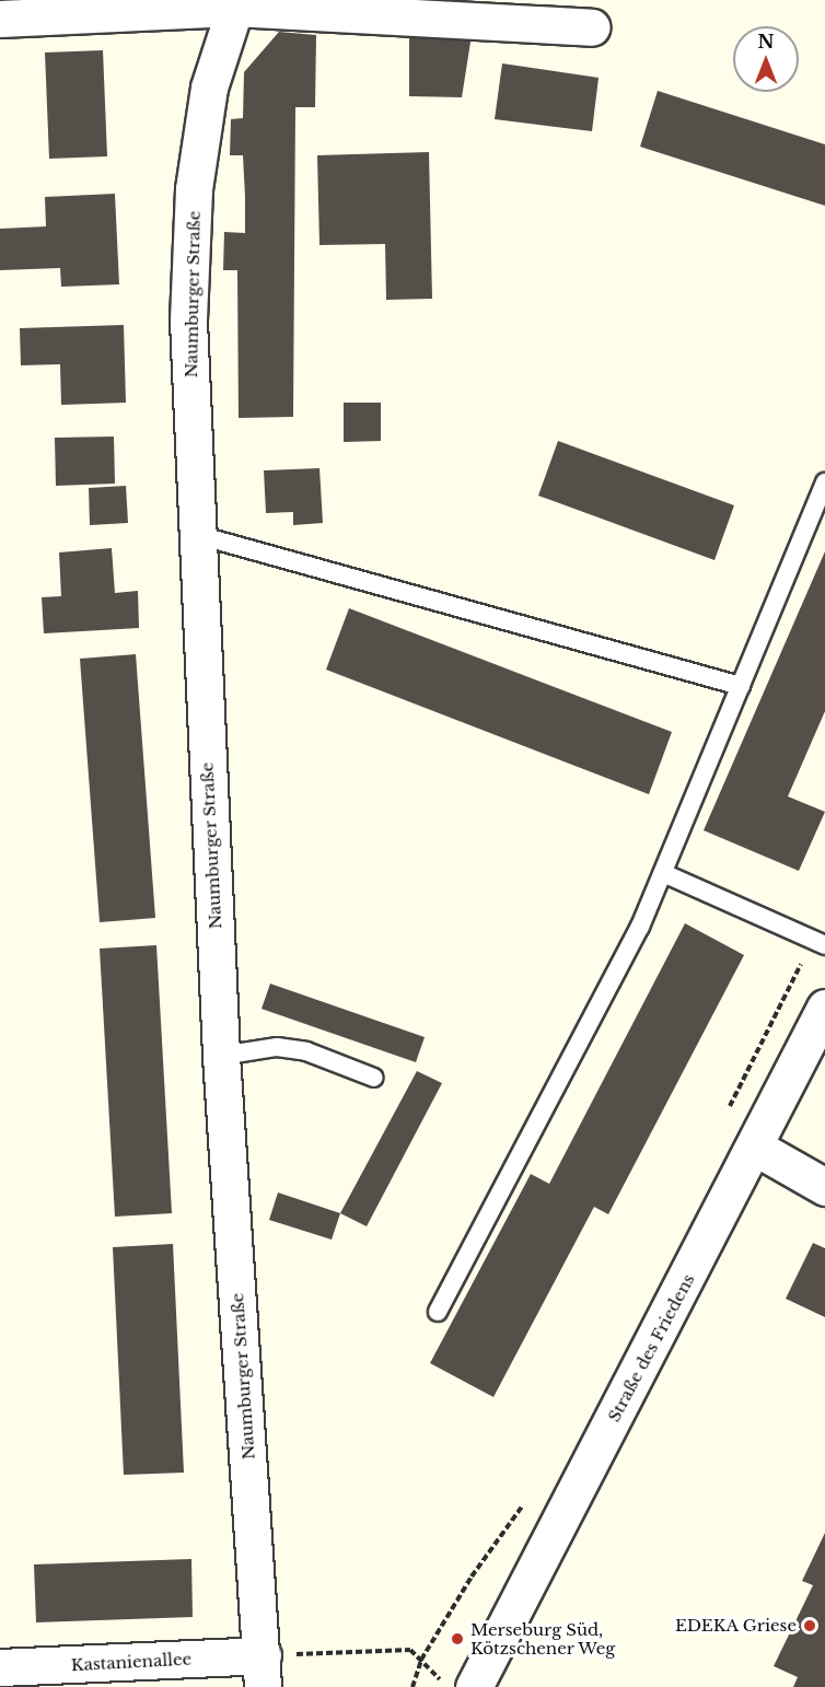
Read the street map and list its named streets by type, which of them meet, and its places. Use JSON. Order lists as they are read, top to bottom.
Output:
{
  "streets": {
    "street": ["Naumburger Straße", "Straße des Friedens", "Kastanienallee"]
  },
  "crossings": [
    ["Naumburger Straße", "Kastanienallee"]
  ],
  "places": ["EDEKA Griese", "Merseburg Süd, Kötzschener Weg"],
  "north": "top"
}
